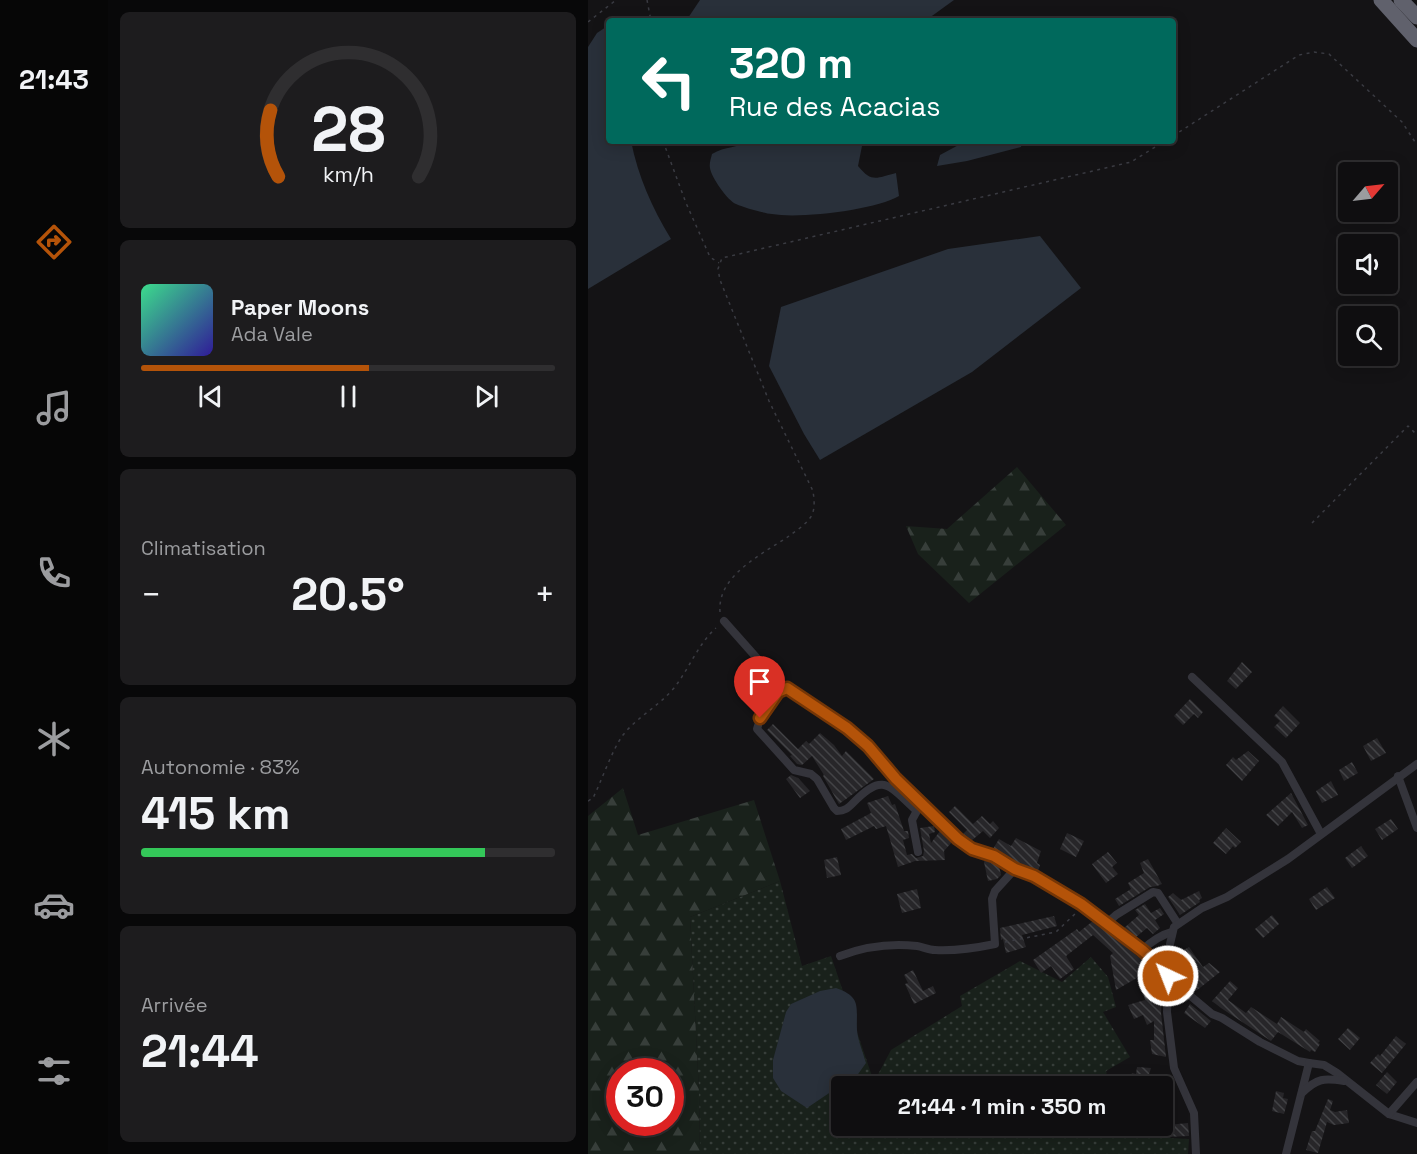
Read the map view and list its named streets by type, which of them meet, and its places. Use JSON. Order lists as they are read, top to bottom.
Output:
{
  "north": "top right",
  "page": {
    "tabs": "21:43",
    "turn": ["320 m", "Rue des Acacias"],
    "song": ["Paper Moons", "Ada Vale"],
    "tile": [
      "Climatisation",
      ["Autonomie · 83%", "415 km"],
      ["Arrivée", "21:44"]
    ],
    "heat": ["−", "20.5°", "+"],
    "limit": "30",
    "trip": "21:44 · 1 min · 350 m",
    "gauge": ["28", "km/h"]
  }
}
